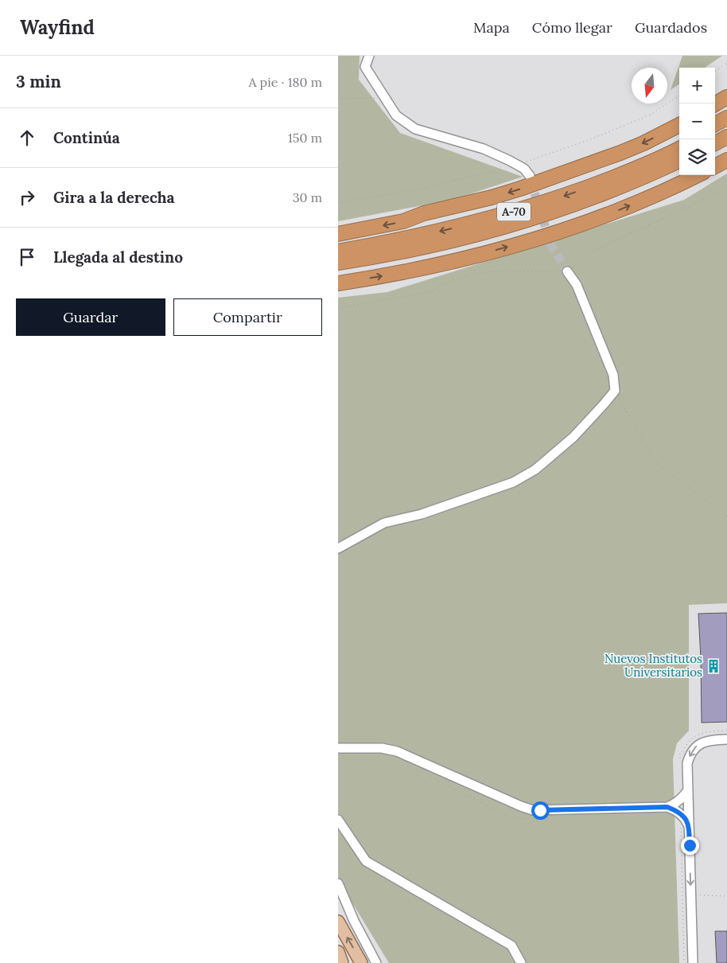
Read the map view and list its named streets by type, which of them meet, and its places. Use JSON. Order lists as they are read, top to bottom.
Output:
{
  "streets": {
    "highway": ["A-70"]
  },
  "places": {
    "building": ["Nuevos Institutos Universitarios"]
  },
  "north": "bottom",
  "page": {
    "header": "Wayfind",
    "nav": ["Mapa", "Cómo llegar", "Guardados"],
    "heading": ["3 min", "A pie · 180 m"],
    "map_buttons": ["+", "−"],
    "list": [
      ["Continúa", "150 m"],
      ["Gira a la derecha", "30 m"],
      "Llegada al destino"
    ],
    "buttons": ["Guardar", "Compartir"]
  }
}
